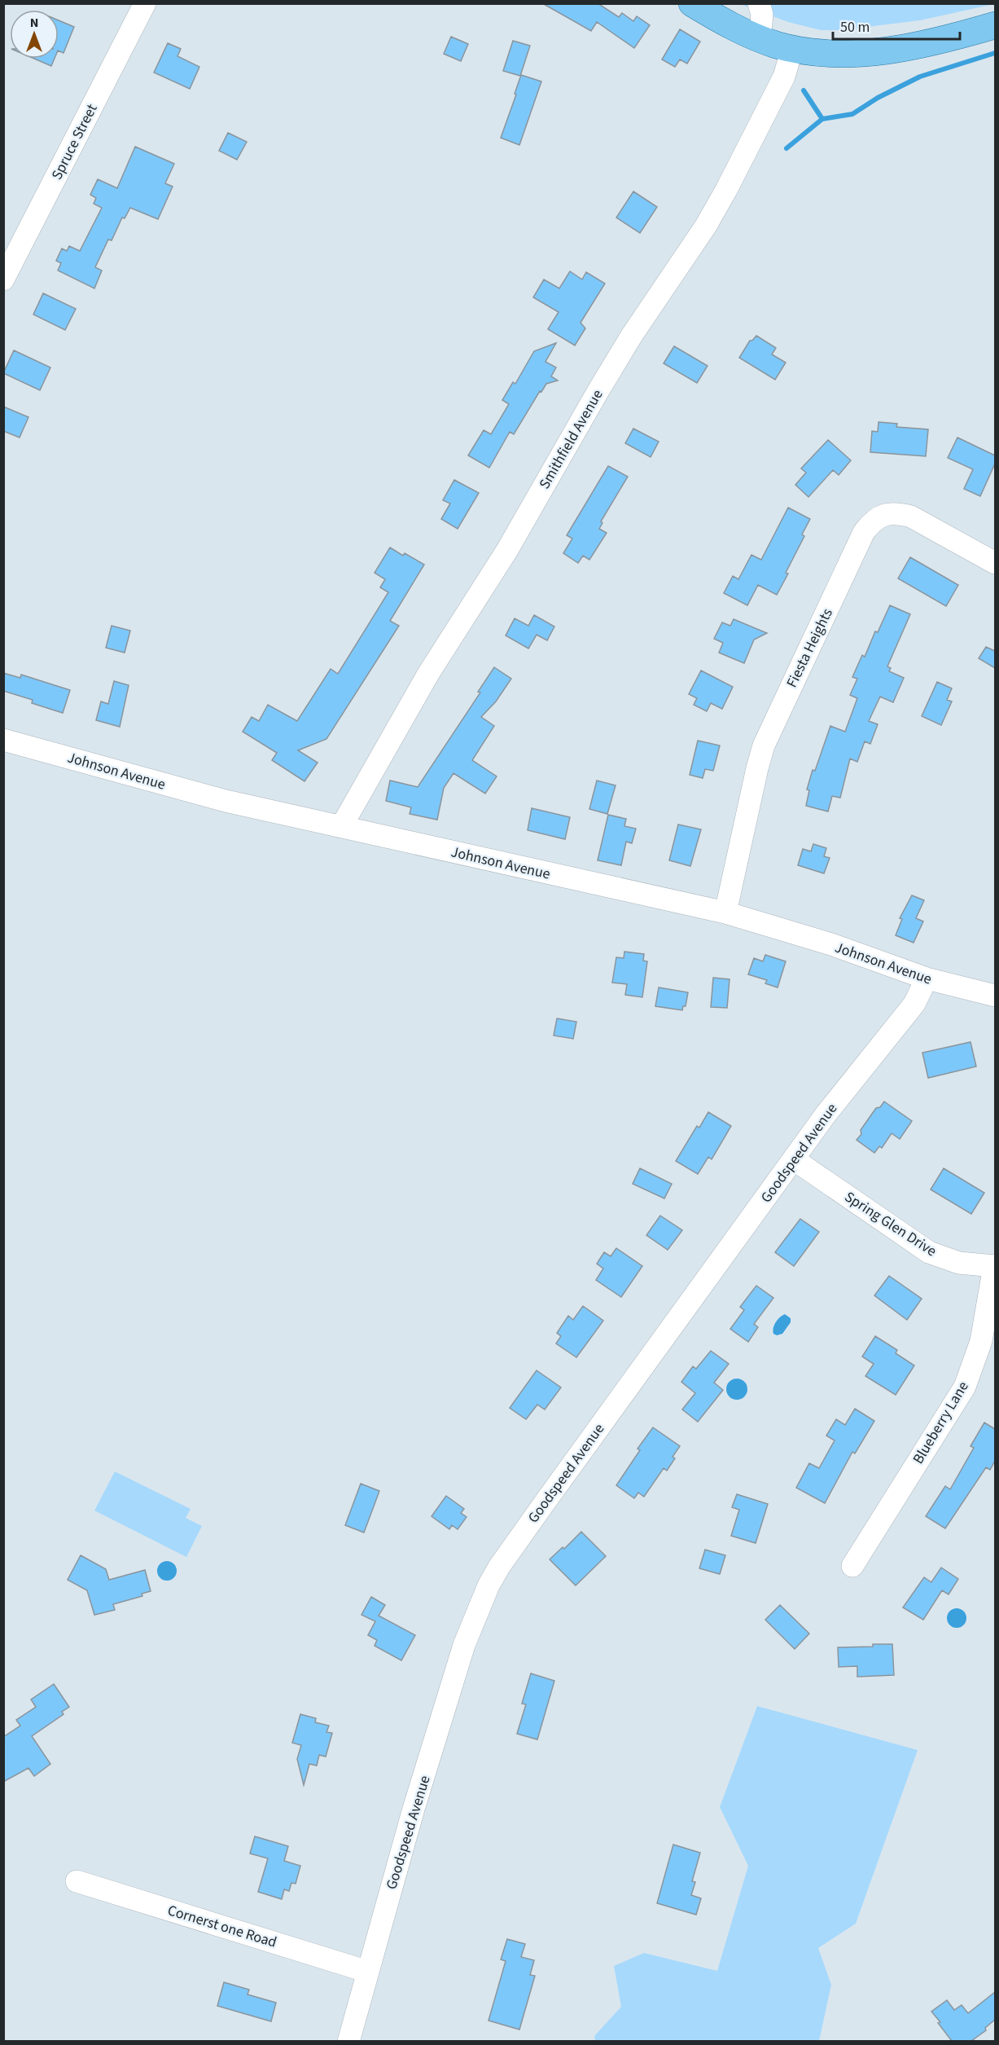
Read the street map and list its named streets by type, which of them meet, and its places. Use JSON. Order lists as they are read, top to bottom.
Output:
{
  "streets": {
    "street": [
      "Spruce Street",
      "Smithfield Avenue",
      "Fiesta Heights",
      "Johnson Avenue",
      "Goodspeed Avenue",
      "Spring Glen Drive",
      "Blueberry Lane",
      "Cornerst one Road"
    ]
  },
  "crossings": [
    ["Smithfield Avenue", "Johnson Avenue"],
    ["Fiesta Heights", "Johnson Avenue"],
    ["Johnson Avenue", "Goodspeed Avenue"],
    ["Goodspeed Avenue", "Spring Glen Drive"],
    ["Goodspeed Avenue", "Cornerst one Road"],
    ["Spring Glen Drive", "Blueberry Lane"]
  ],
  "scale_bar": "50 m",
  "north": "top"
}
